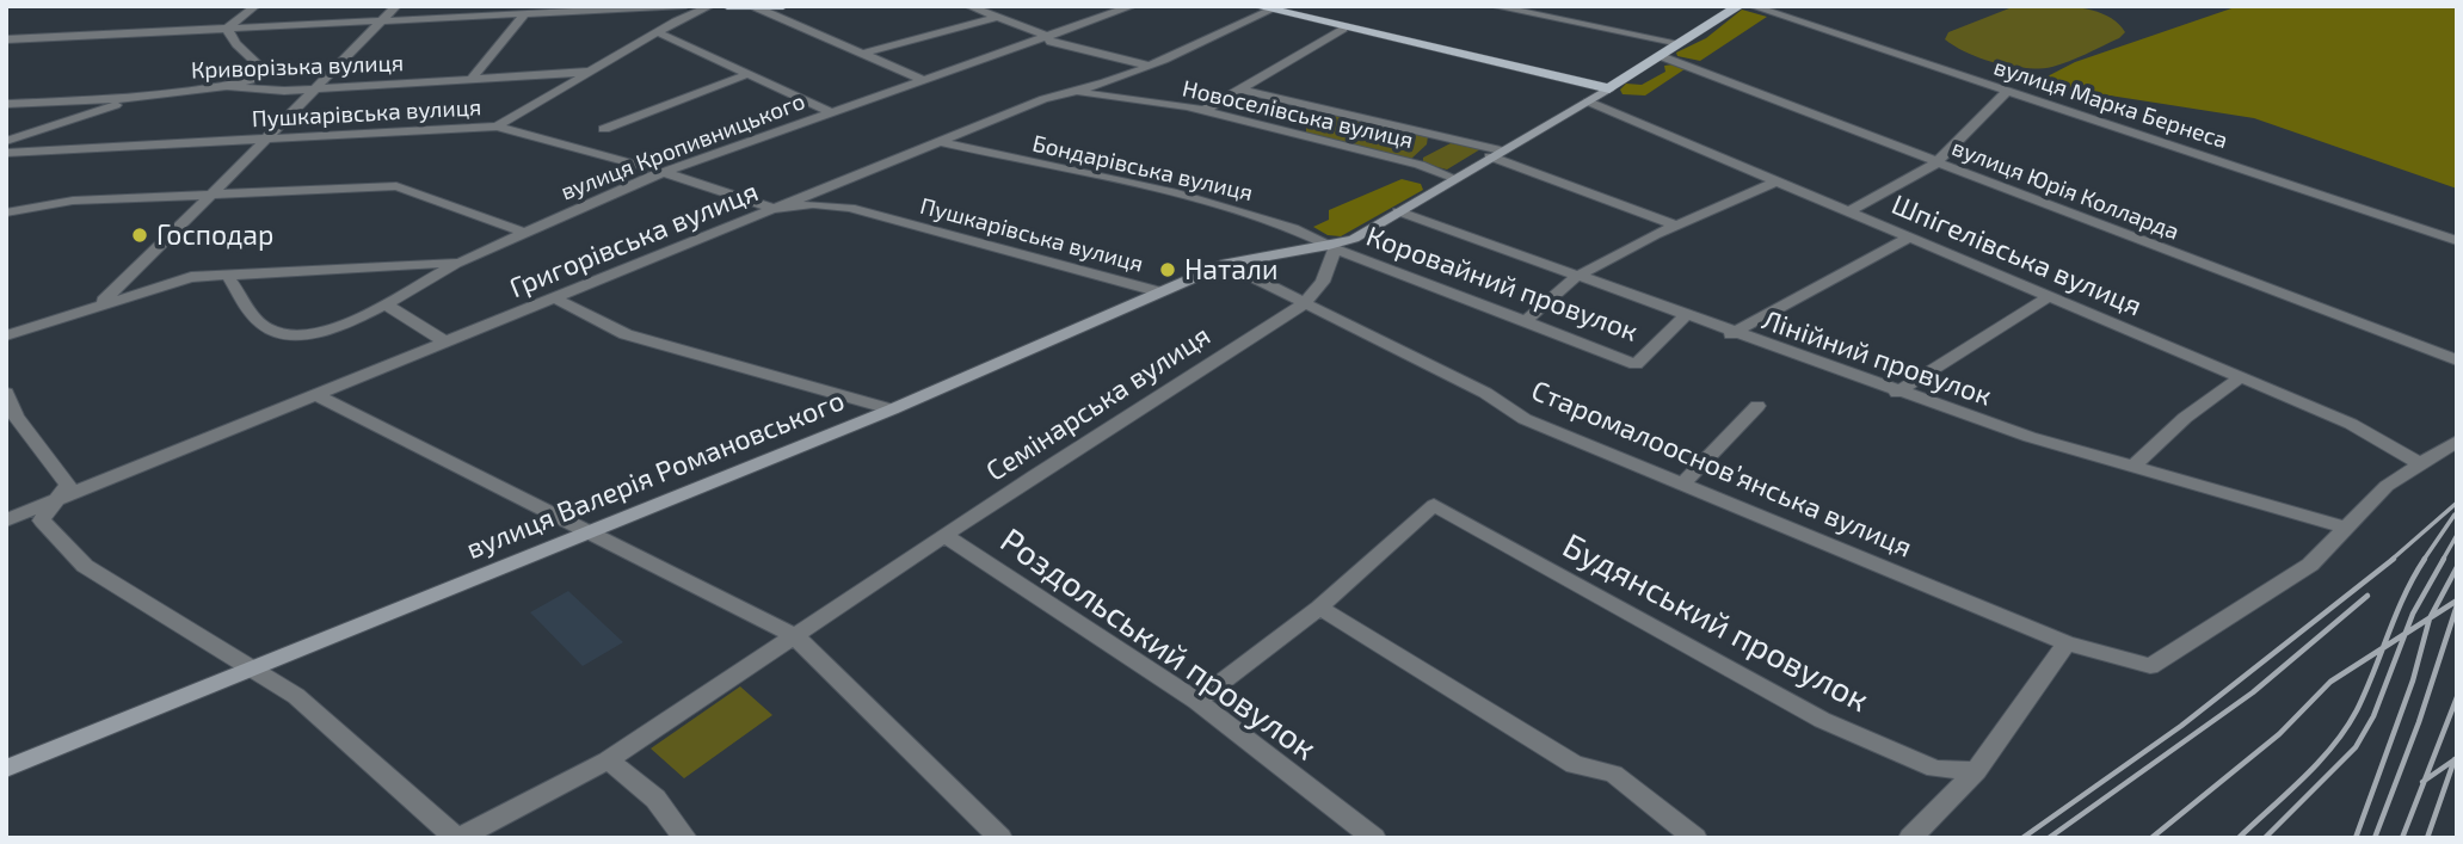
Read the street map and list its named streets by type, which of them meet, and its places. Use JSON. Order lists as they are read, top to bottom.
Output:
{
  "streets": {
    "street": [
      "Криворізька вулиця",
      "вулиця Марка Бернеса",
      "Пушкарівська вулиця",
      "Новоселівська вулиця",
      "вулиця Кропивницького",
      "Бондарівська вулиця",
      "вулиця Юрія Колларда",
      "Григорівська вулиця",
      "Шпігелівська вулиця",
      "Коровайний провулок",
      "Лінійний провулок",
      "Семінарська вулиця",
      "Старомалооснов’янська вулиця",
      "вулиця Валерія Романовського",
      "Будянський провулок",
      "Роздольський провулок"
    ]
  },
  "crossings": [
    ["Пушкарівська вулиця", "вулиця Кропивницького"],
    ["Пушкарівська вулиця", "Григорівська вулиця"],
    ["Пушкарівська вулиця", "вулиця Валерія Романовського"],
    ["Новоселівська вулиця", "Григорівська вулиця"],
    ["Бондарівська вулиця", "Григорівська вулиця"],
    ["Бондарівська вулиця", "Коровайний провулок"],
    ["Бондарівська вулиця", "Семінарська вулиця"],
    ["Бондарівська вулиця", "вулиця Валерія Романовського"],
    ["Шпігелівська вулиця", "Старомалооснов’янська вулиця"],
    ["Коровайний провулок", "Лінійний провулок"],
    ["Коровайний провулок", "Семінарська вулиця"],
    ["Коровайний провулок", "вулиця Валерія Романовського"],
    ["Лінійний провулок", "Старомалооснов’янська вулиця"],
    ["Семінарська вулиця", "Старомалооснов’янська вулиця"],
    ["Семінарська вулиця", "вулиця Валерія Романовського"],
    ["Семінарська вулиця", "Роздольський провулок"],
    ["Старомалооснов’янська вулиця", "вулиця Валерія Романовського"]
  ],
  "places": ["Господар", "Натали"]
}
